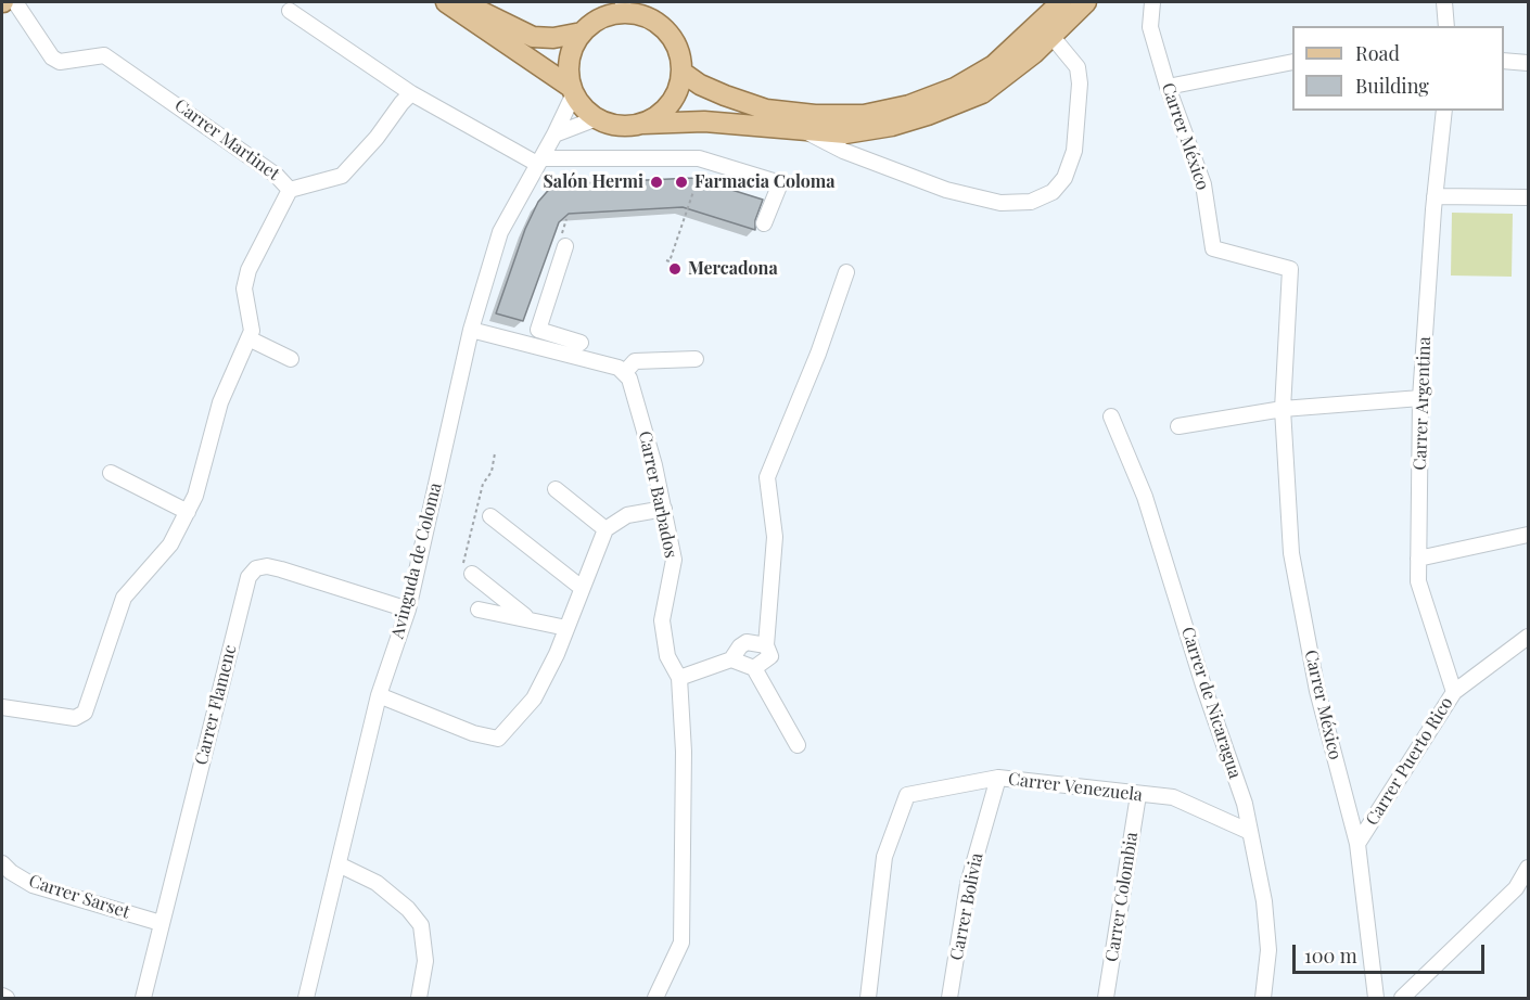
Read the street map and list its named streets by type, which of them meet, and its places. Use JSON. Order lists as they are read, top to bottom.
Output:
{
  "streets": {
    "street": [
      "Carrer México",
      "Carrer Martinet",
      "Carrer Argentina",
      "Carrer Barbados",
      "Avinguda de Coloma",
      "Carrer de Nicaragua",
      "Carrer Flamenc",
      "Carrer Puerto Rico",
      "Carrer Venezuela",
      "Carrer Sarset",
      "Carrer Colombia",
      "Carrer Bolivia"
    ]
  },
  "crossings": [
    ["Carrer México", "Carrer Puerto Rico"],
    ["Carrer Argentina", "Carrer Puerto Rico"],
    ["Avinguda de Coloma", "Carrer Flamenc"],
    ["Carrer de Nicaragua", "Carrer Venezuela"],
    ["Carrer Flamenc", "Carrer Sarset"],
    ["Carrer Venezuela", "Carrer Colombia"],
    ["Carrer Venezuela", "Carrer Bolivia"]
  ],
  "places": ["Salón Hermi", "Farmacia Coloma", "Mercadona"],
  "legend": ["Road", "Building"],
  "scale_bar": "100 m"
}
